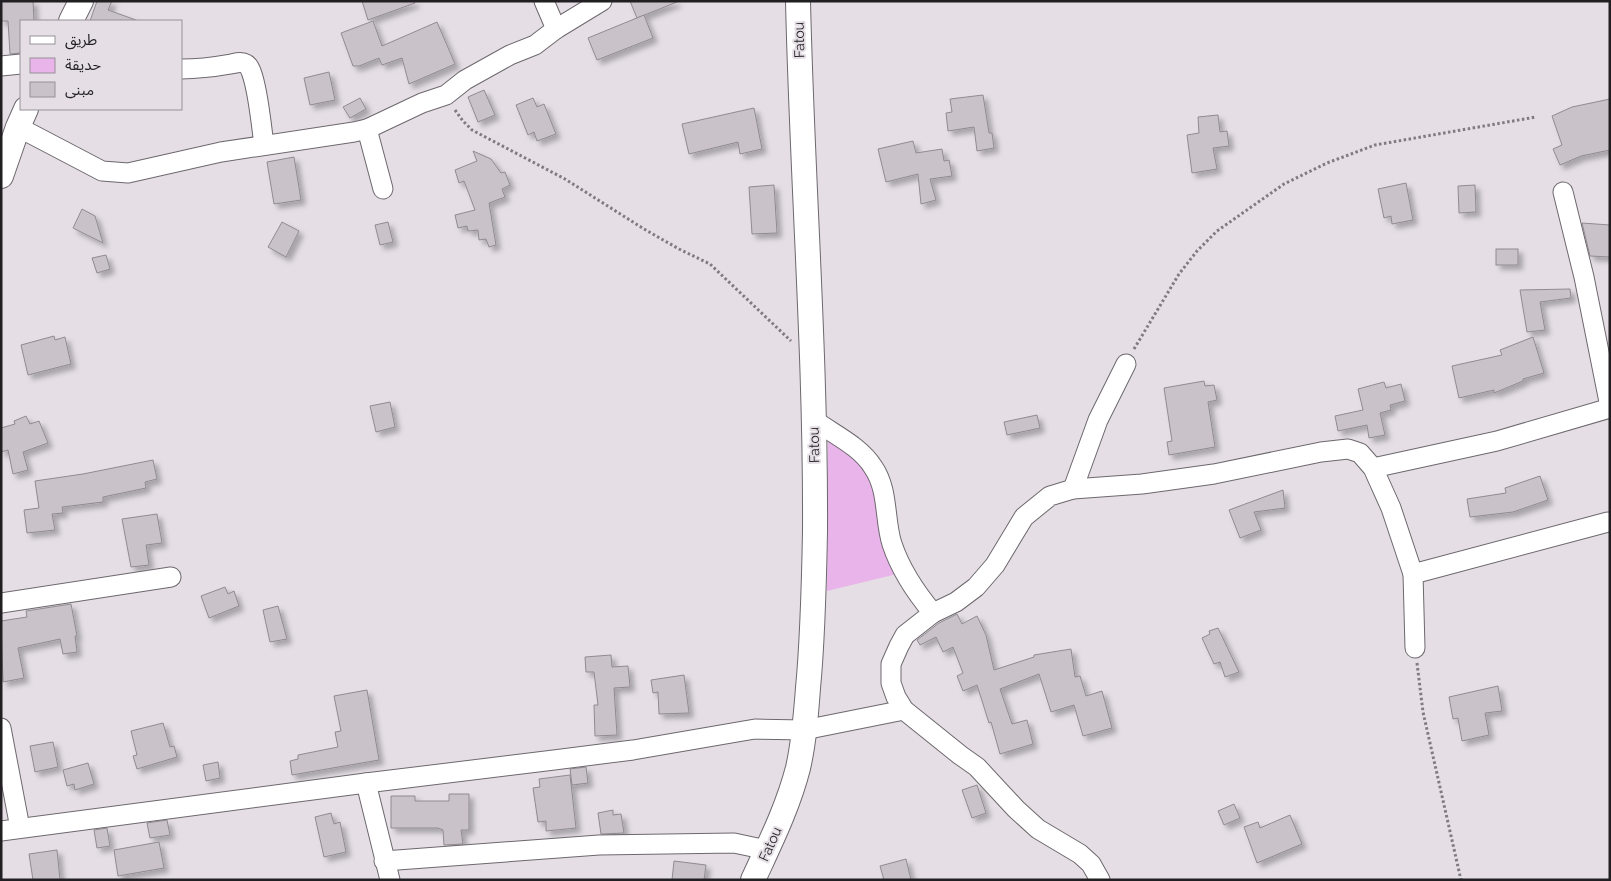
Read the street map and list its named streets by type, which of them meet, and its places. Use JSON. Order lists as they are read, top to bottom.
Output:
{
  "streets": {
    "street": ["Fatou"]
  },
  "legend": ["طريق", "حديقة", "مبنى"]
}
